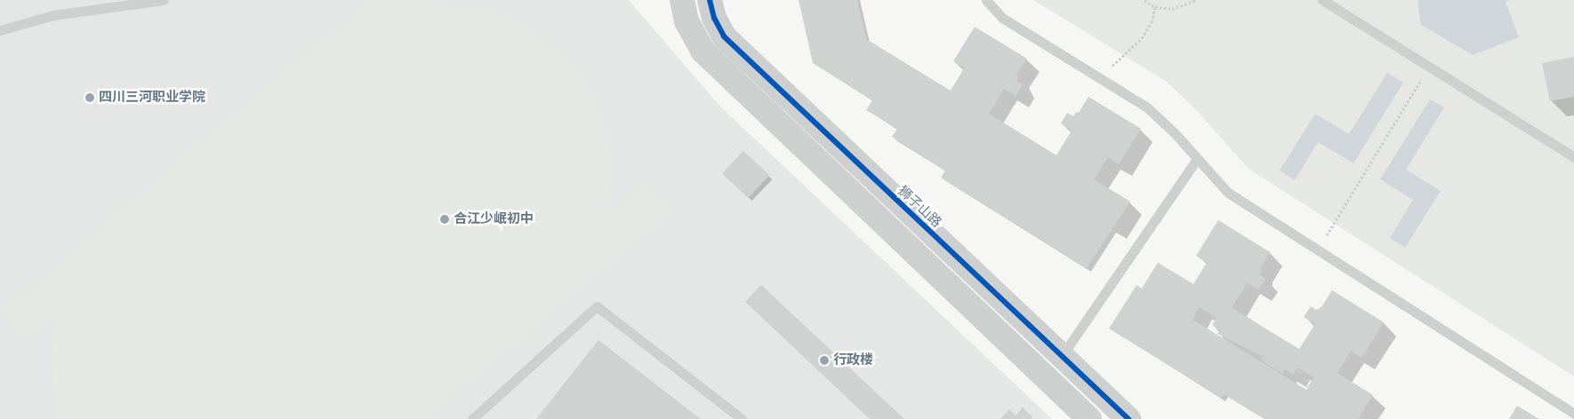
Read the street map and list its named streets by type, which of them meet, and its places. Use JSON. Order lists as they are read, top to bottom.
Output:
{
  "streets": {
    "street": ["狮子山路"]
  },
  "places": ["四川三河职业学院", "合江少岷初中", "行政楼"]
}
